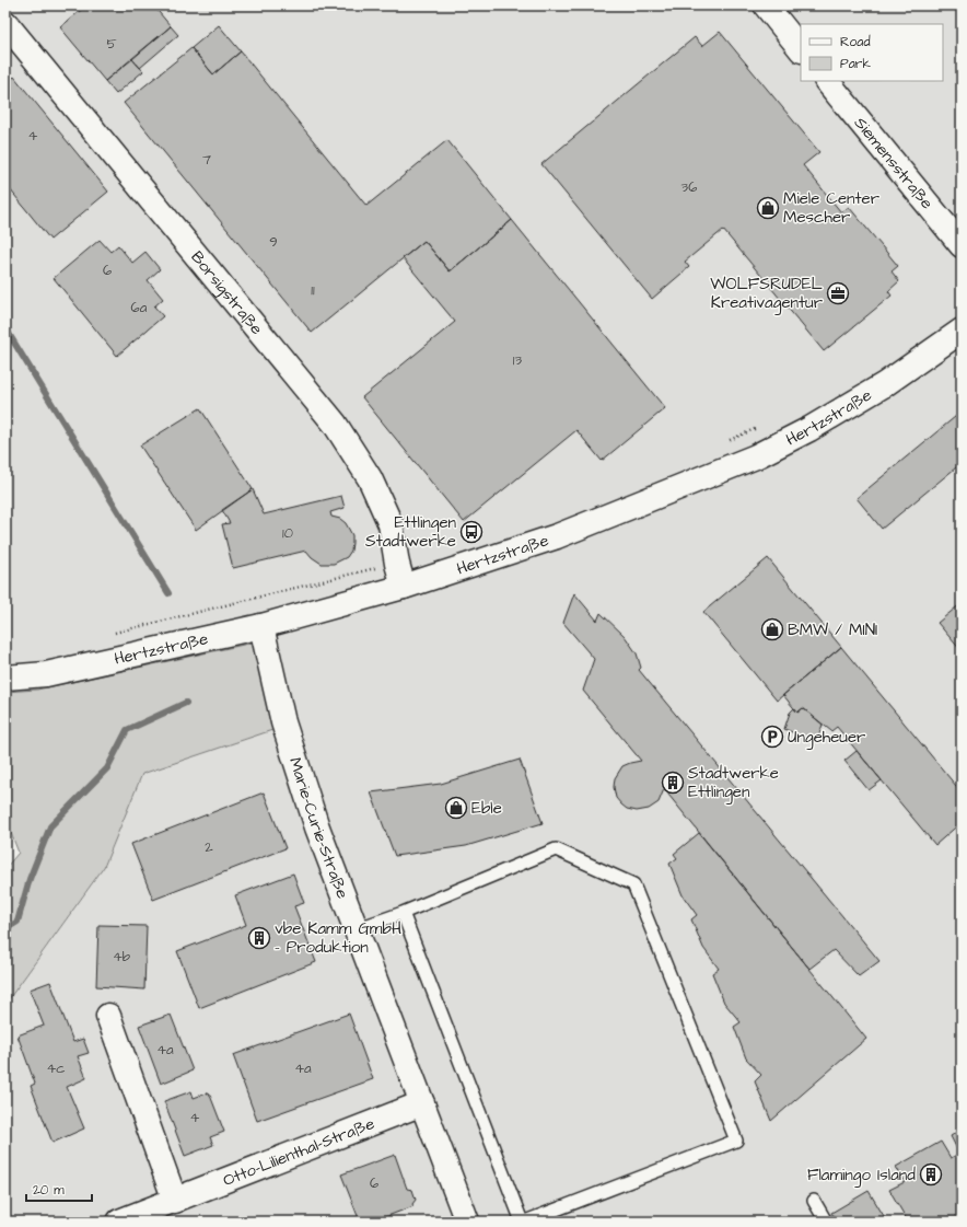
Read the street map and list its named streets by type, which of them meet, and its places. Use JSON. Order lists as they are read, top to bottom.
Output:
{
  "streets": {
    "street": [
      "Siemensstraße",
      "Borsigstraße",
      "Hertzstraße",
      "Marie-Curie-Straße",
      "Otto-Lilienthal-Straße"
    ]
  },
  "crossings": [
    ["Borsigstraße", "Hertzstraße"],
    ["Hertzstraße", "Marie-Curie-Straße"],
    ["Marie-Curie-Straße", "Otto-Lilienthal-Straße"]
  ],
  "places": {
    "shop": ["Miele Center Mescher", "BMW / MINI", "Eble"],
    "office": ["WOLFSRUDEL Kreativagentur"],
    "bus stop": ["Ettlingen Stadtwerke"],
    "parking": ["Ungeheuer"],
    "building": ["Stadtwerke Ettlingen", "vbe Kamm GmbH - Produktion", "Flamingo Island"]
  },
  "house_numbers": [
    "5",
    "4",
    "7",
    "36",
    "9",
    "6",
    "11",
    "6a",
    "13",
    "10",
    "2",
    "4b",
    "4a",
    "4c",
    "4a",
    "4",
    "6"
  ],
  "legend": ["Road", "Park"],
  "scale_bar": "20 m"
}
